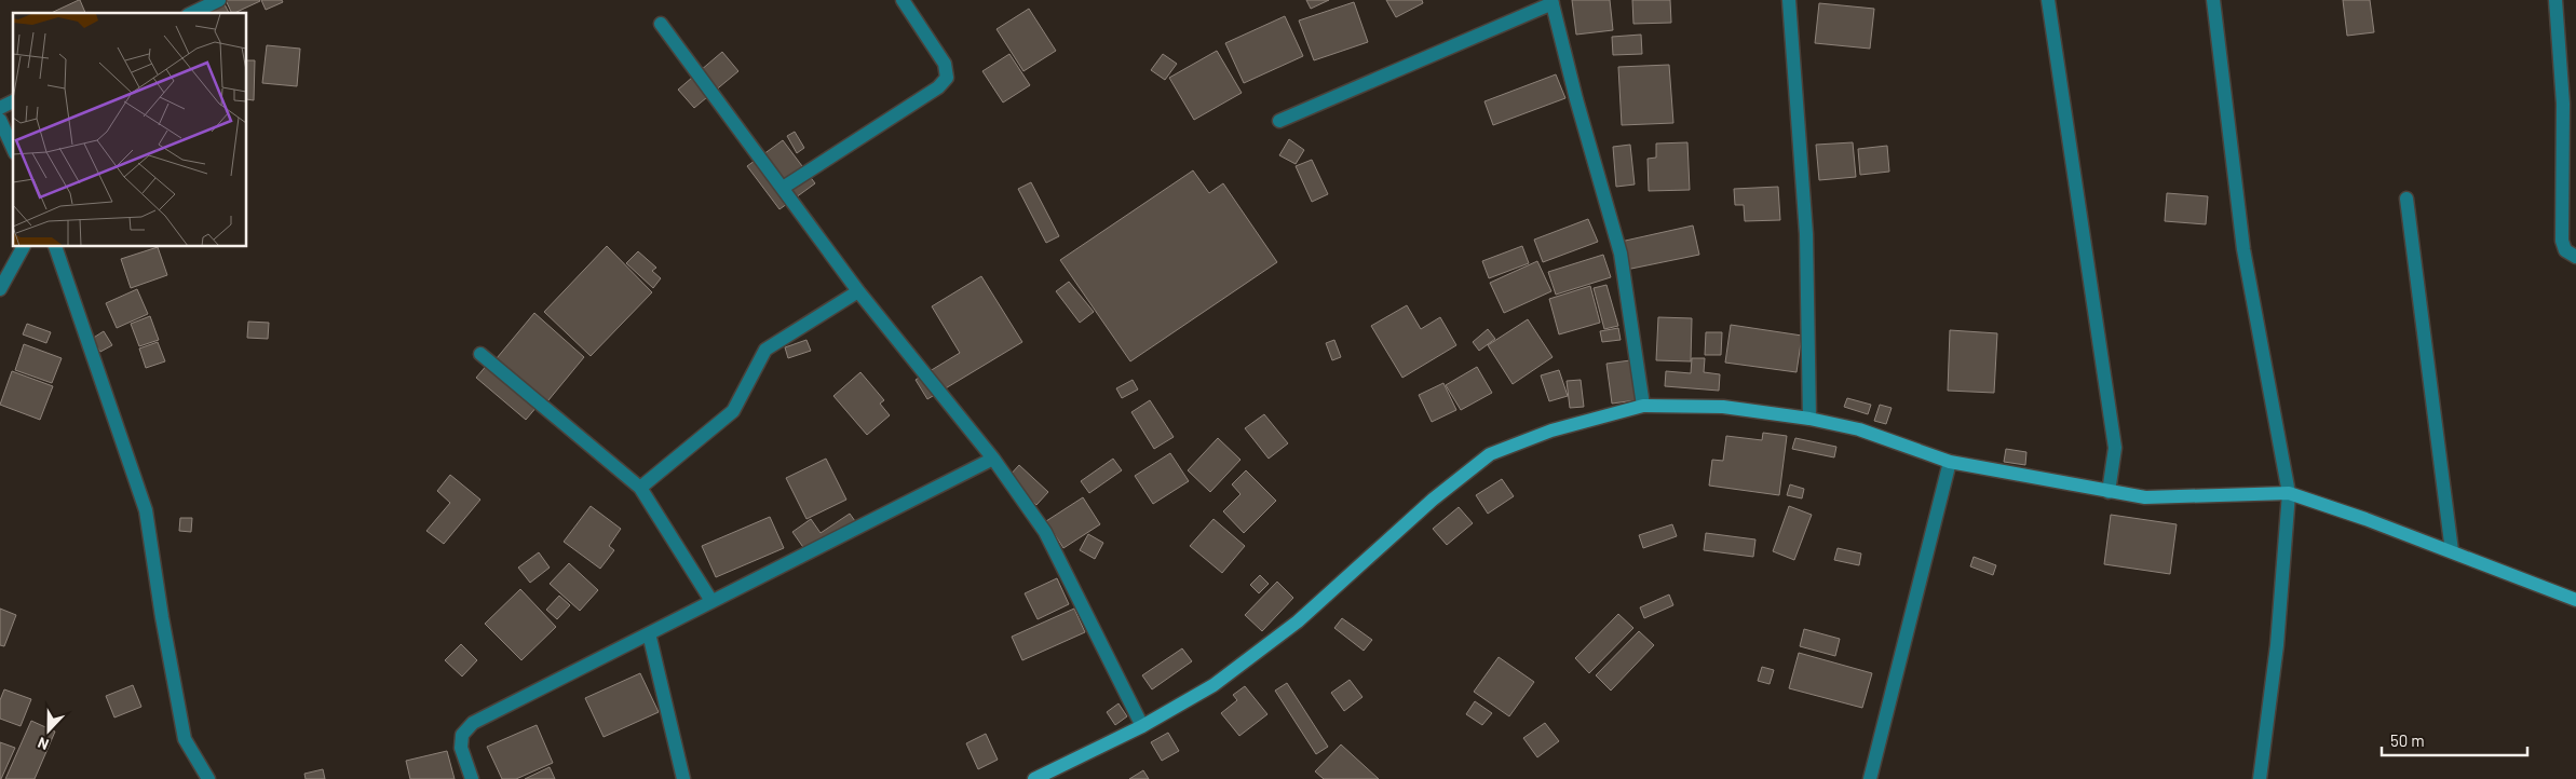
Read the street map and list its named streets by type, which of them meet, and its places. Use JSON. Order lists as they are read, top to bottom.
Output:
{
  "scale_bar": "50 m",
  "north": "bottom"
}
